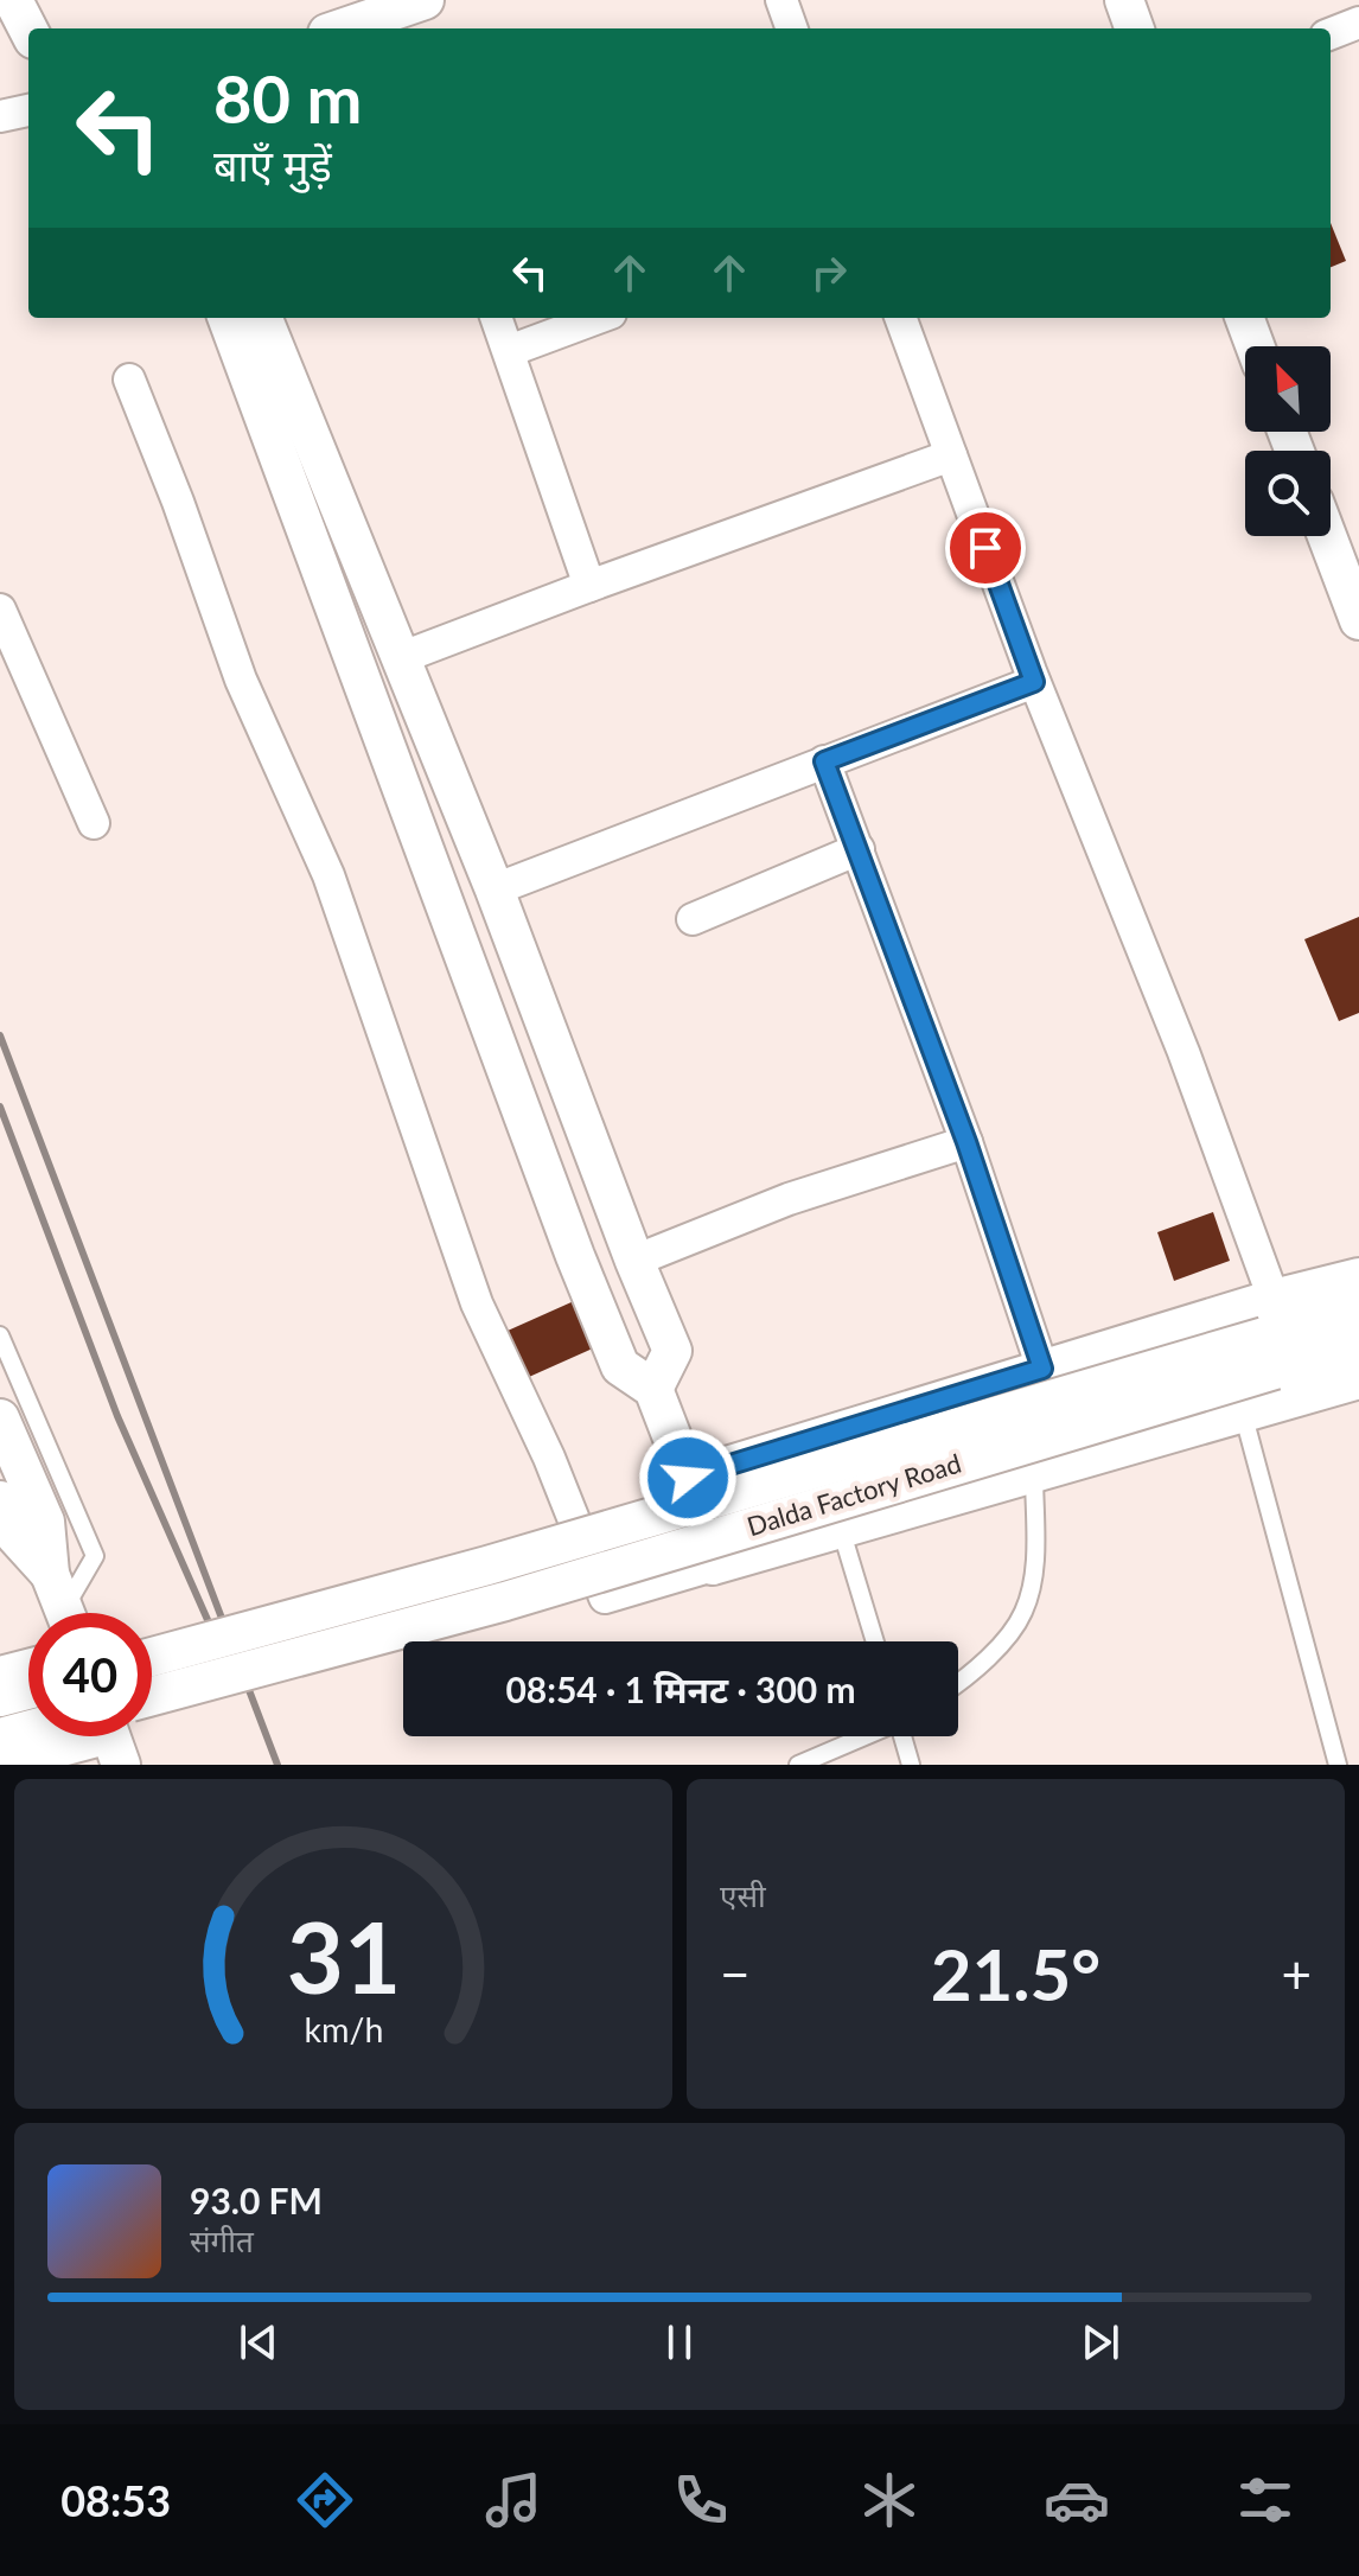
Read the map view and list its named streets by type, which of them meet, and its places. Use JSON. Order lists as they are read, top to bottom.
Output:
{
  "streets": {
    "street": ["Dalda Factory Road"]
  },
  "north": "top left",
  "page": {
    "turn": ["80 m", "बाएँ मुड़ें"],
    "limit": "40",
    "trip": "08:54 · 1 मिनट · 300 m",
    "tile": "एसी",
    "heat": ["−", "21.5°", "+"],
    "song": ["93.0 FM", "संगीत"],
    "tabs": "08:53",
    "gauge": ["31", "km/h"]
  }
}
